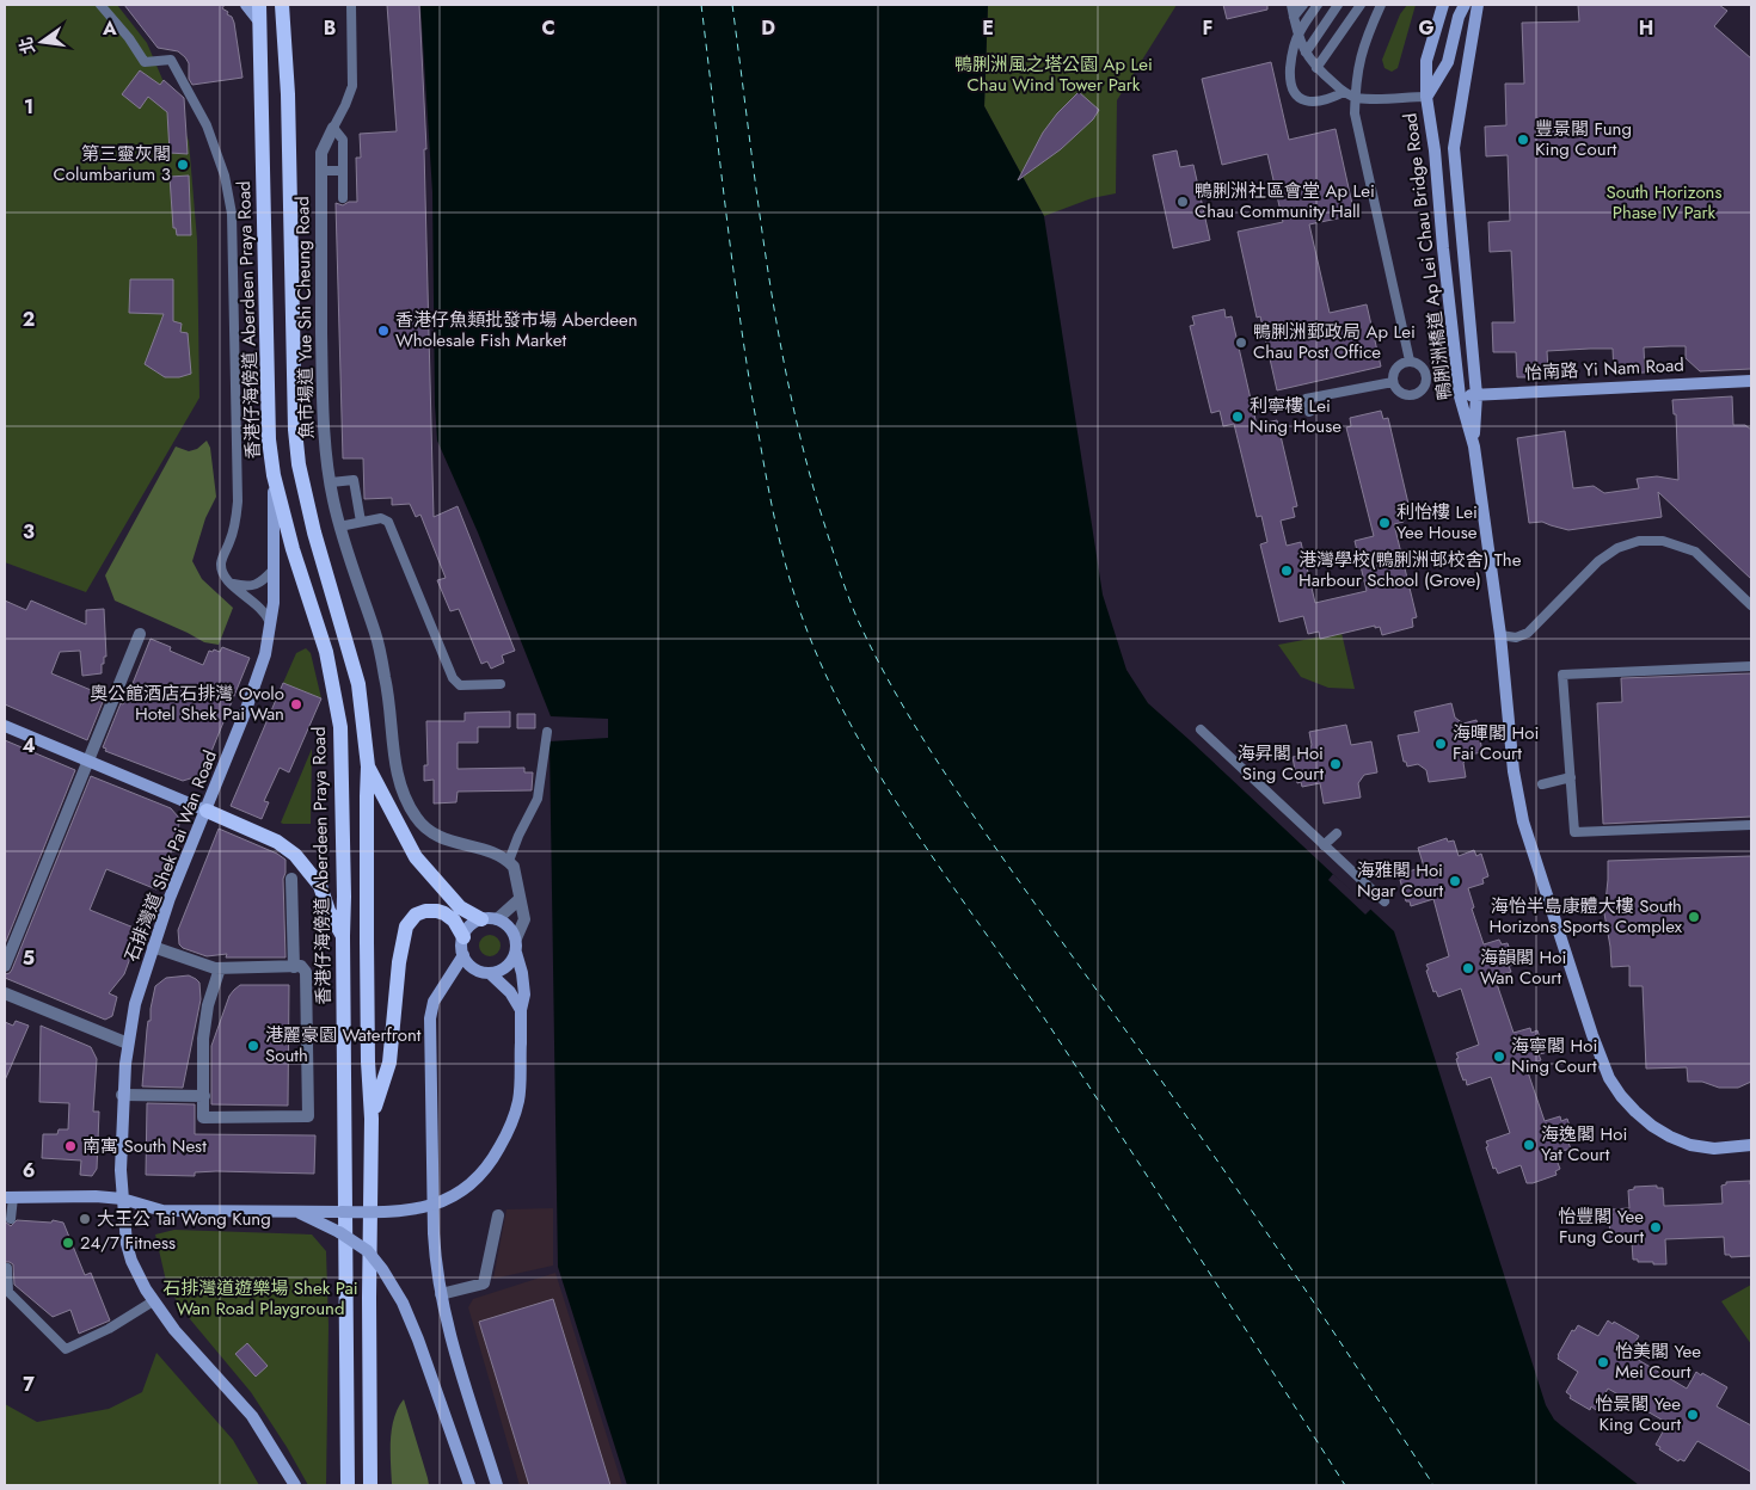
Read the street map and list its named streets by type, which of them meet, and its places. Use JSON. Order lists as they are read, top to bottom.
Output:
{
  "streets": {
    "main road": [
      "鴨脷洲橋道 Ap Lei Chau Bridge Road",
      "香港仔海傍道 Aberdeen Praya Road",
      "怡南路 Yi Nam Road",
      "石排灣道 Shek Pai Wan Road"
    ],
    "street": ["魚市場道 Yue Shi Cheung Road"]
  },
  "crossings": [
    ["鴨脷洲橋道 Ap Lei Chau Bridge Road", "怡南路 Yi Nam Road"],
    ["香港仔海傍道 Aberdeen Praya Road", "石排灣道 Shek Pai Wan Road"]
  ],
  "parks": ["鴨脷洲風之塔公園 Ap Lei Chau Wind Tower Park", "South Horizons Phase IV Park", "石排灣道遊樂場 Shek Pai Wan Road Playground"],
  "places": [
    "豐景閣 Fung King Court",
    "第三靈灰閣 Columbarium 3",
    "鴨脷洲社區會堂 Ap Lei Chau Community Hall",
    "香港仔魚類批發市場 Aberdeen Wholesale Fish Market",
    "鴨脷洲郵政局 Ap Lei Chau Post Office",
    "利寧樓 Lei Ning House",
    "利怡樓 Lei Yee House",
    "港灣學校(鴨脷洲邨校舍) The Harbour School (Grove)",
    "奧公館酒店石排灣 Ovolo Hotel Shek Pai Wan",
    "海暉閣 Hoi Fai Court",
    "海昇閣 Hoi Sing Court",
    "海雅閣 Hoi Ngar Court",
    "海怡半島康體大樓 South Horizons Sports Complex",
    "海韻閣 Hoi Wan Court",
    "港麗豪園 Waterfront South",
    "海寧閣 Hoi Ning Court",
    "海逸閣 Hoi Yat Court",
    "南寓 South Nest",
    "大王公 Tai Wong Kung",
    "怡豐閣 Yee Fung Court",
    "24/7 Fitness",
    "怡美閣 Yee Mei Court",
    "怡景閣 Yee King Court"
  ],
  "north": "left",
  "grid": {
    "columns": [
      "A",
      "B",
      "C",
      "D",
      "E",
      "F",
      "G",
      "H"
    ],
    "rows": [
      "1",
      "2",
      "3",
      "4",
      "5",
      "6",
      "7"
    ]
  }
}
